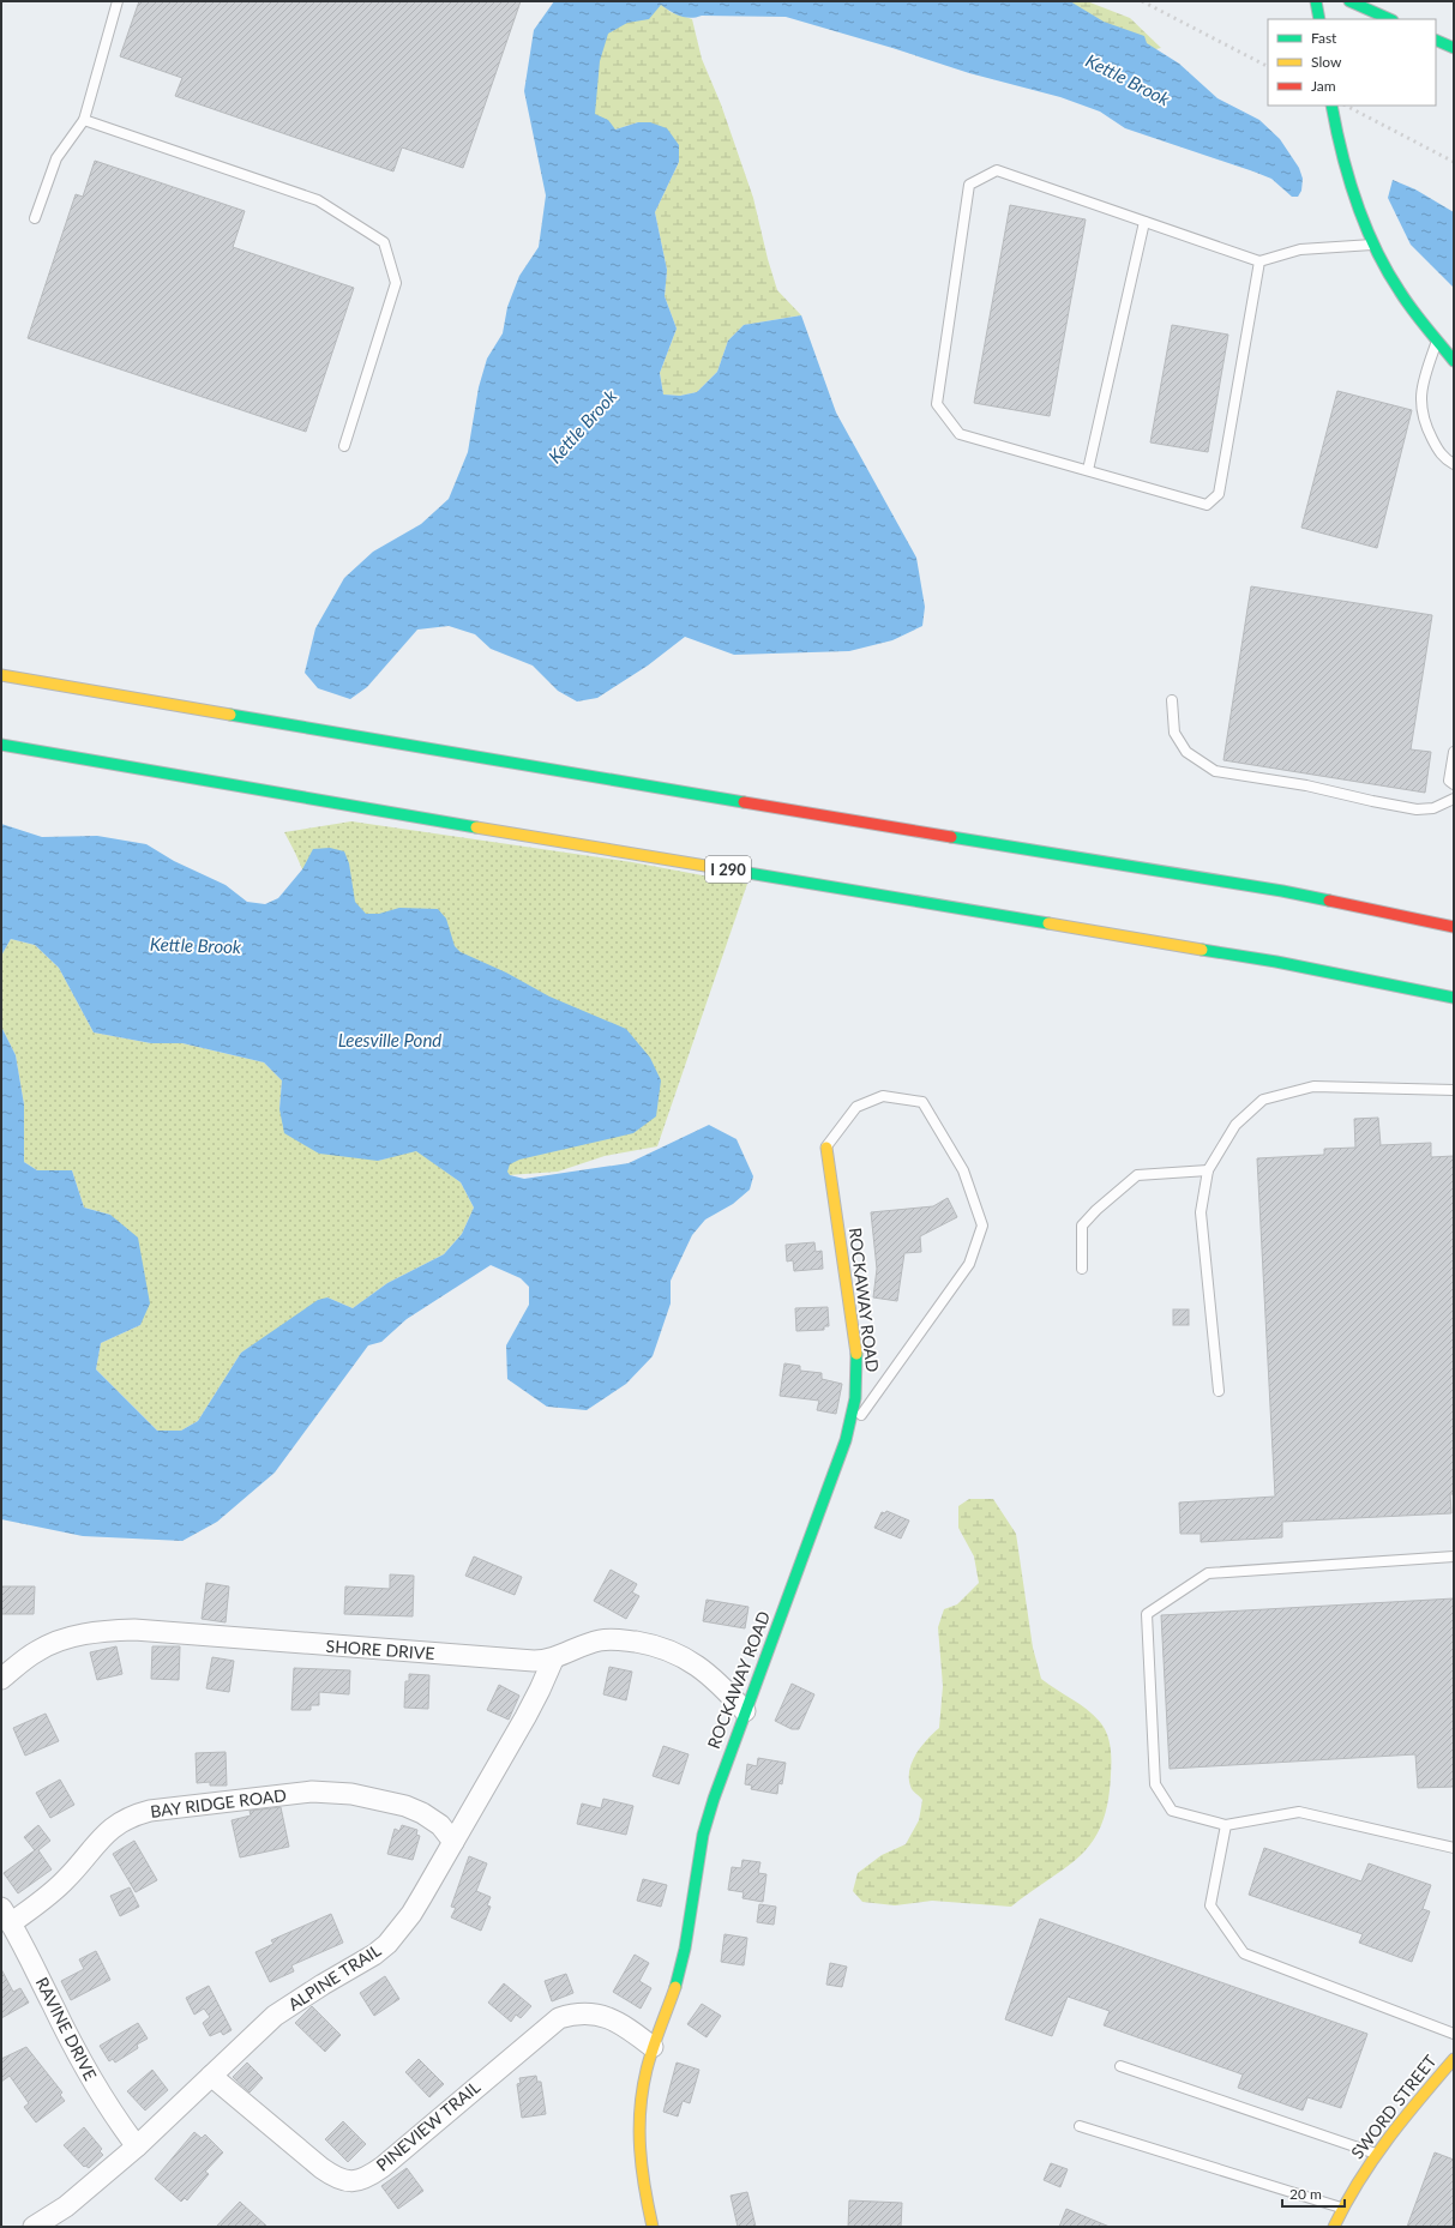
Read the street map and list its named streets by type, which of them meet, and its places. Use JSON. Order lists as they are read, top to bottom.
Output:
{
  "streets": {
    "main road": ["I 290", "ROCKAWAY ROAD", "SWORD STREET"],
    "street": [
      "SHORE DRIVE",
      "BAY RIDGE ROAD",
      "ALPINE TRAIL",
      "RAVINE DRIVE",
      "PINEVIEW TRAIL"
    ]
  },
  "crossings": [
    ["ROCKAWAY ROAD", "SHORE DRIVE"],
    ["ROCKAWAY ROAD", "PINEVIEW TRAIL"],
    ["SHORE DRIVE", "ALPINE TRAIL"],
    ["BAY RIDGE ROAD", "ALPINE TRAIL"],
    ["BAY RIDGE ROAD", "RAVINE DRIVE"],
    ["ALPINE TRAIL", "RAVINE DRIVE"],
    ["ALPINE TRAIL", "PINEVIEW TRAIL"]
  ],
  "water": ["Kettle Brook", "Leesville Pond"],
  "legend": ["Fast", "Slow", "Jam"],
  "scale_bar": "20 m"
}
